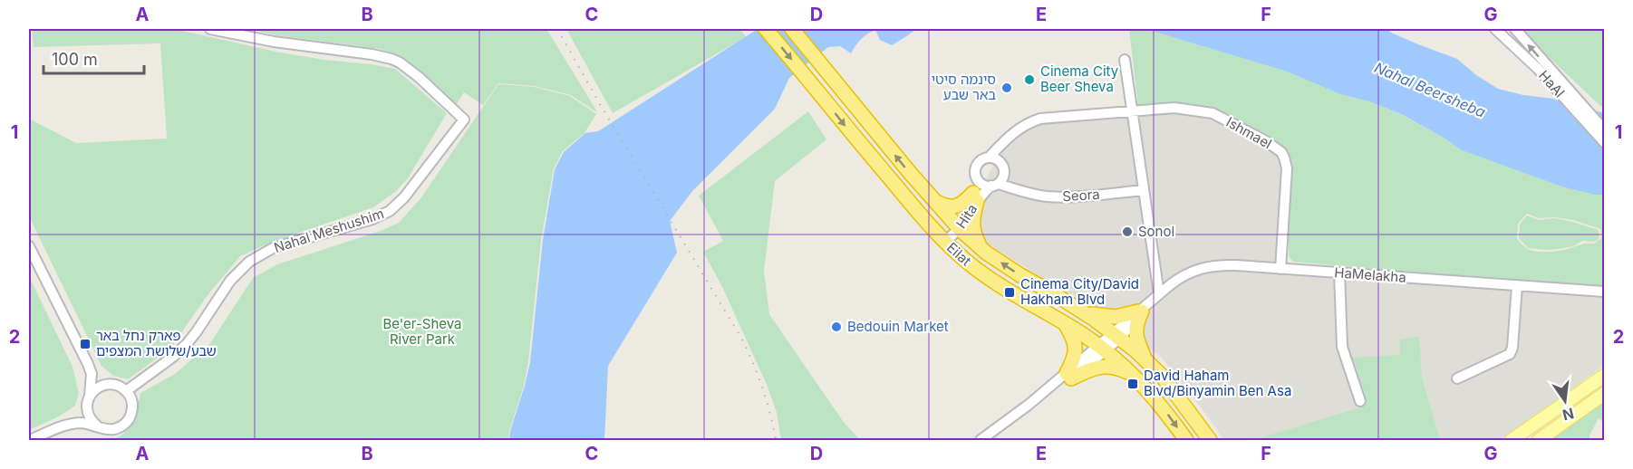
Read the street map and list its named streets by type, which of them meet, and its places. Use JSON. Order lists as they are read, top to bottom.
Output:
{
  "streets": {
    "highway": ["Eilat"],
    "street": [
      "HaAl",
      "Ishmael",
      "Seora",
      "Hita",
      "Nahal Meshushim",
      "HaMelakha"
    ]
  },
  "crossings": [
    ["Ishmael", "Hita"],
    ["Ishmael", "HaMelakha"],
    ["Seora", "Hita"],
    ["Hita", "Eilat"],
    ["Eilat", "HaMelakha"]
  ],
  "water": ["Nahal Beersheba"],
  "parks": ["Be'er-Sheva River Park"],
  "places": {
    "other": [
      "Cinema City Beer Sheva",
      "סינמה סיטי באר שבע",
      "Sonol",
      "Bedouin Market"
    ],
    "transit": ["Cinema City/David Hakham Blvd", "פארק נחל באר שבע/שלושת המצפים", "David Haham Blvd/Binyamin Ben Asa"]
  },
  "scale_bar": "100 m",
  "north": "bottom",
  "grid": {
    "columns": [
      "A",
      "B",
      "C",
      "D",
      "E",
      "F",
      "G"
    ],
    "rows": ["1", "2"]
  }
}
